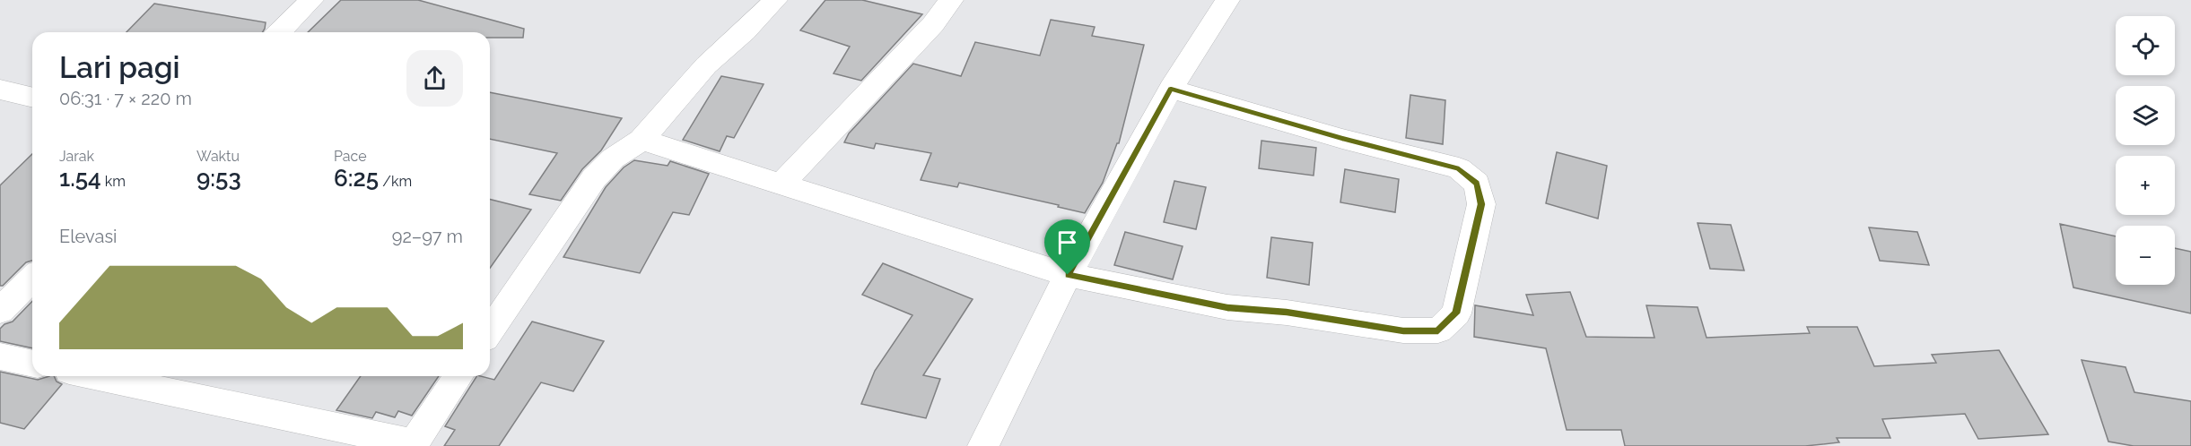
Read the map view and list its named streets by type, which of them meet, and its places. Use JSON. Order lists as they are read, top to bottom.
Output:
{
  "page": {
    "map_buttons": ["+", "−"],
    "heading": ["Lari pagi", "06:31 · 7 × 220 m"],
    "stats": [
      ["Jarak", "1.54 km"],
      ["Waktu", "9:53"],
      ["Pace", "6:25 /km"]
    ],
    "chart": ["Elevasi", "92–97 m"]
  }
}
